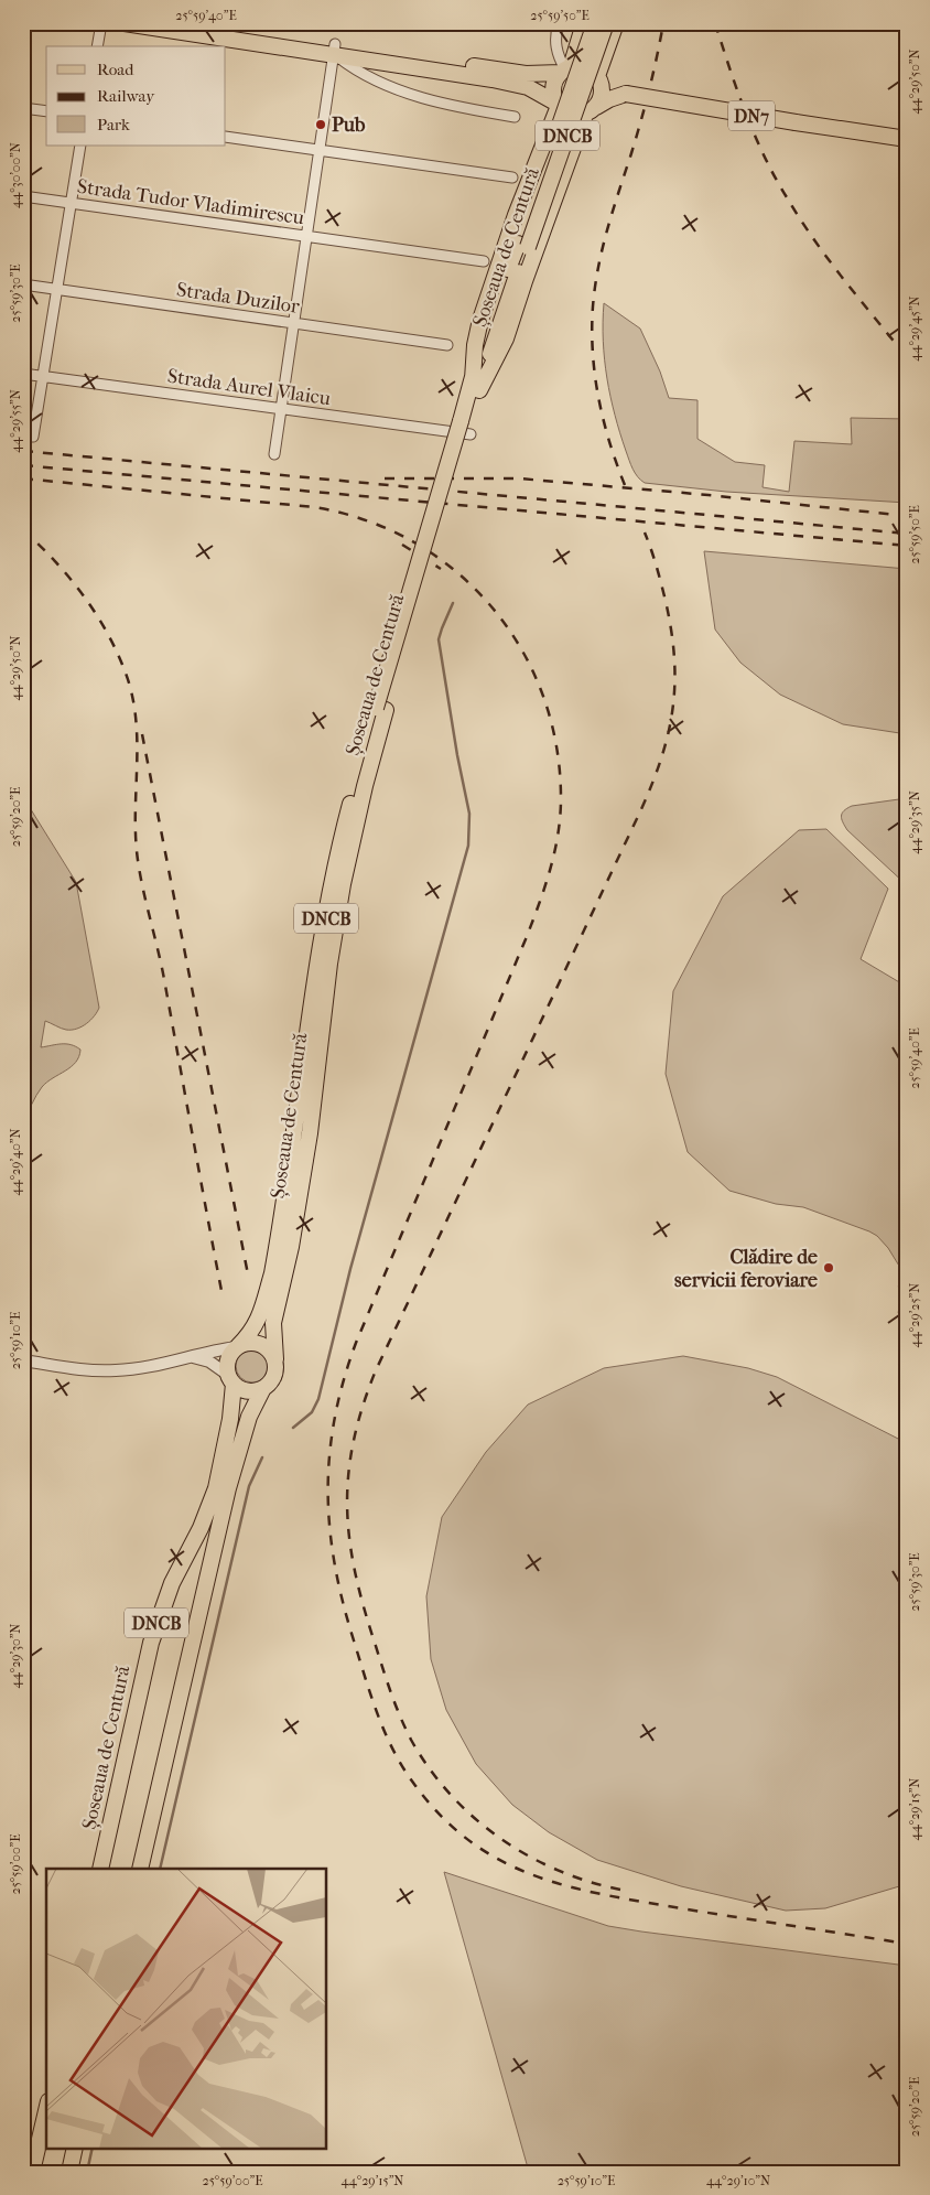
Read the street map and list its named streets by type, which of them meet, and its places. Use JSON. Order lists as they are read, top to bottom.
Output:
{
  "streets": {
    "main road": ["DN7", "DNCB", "Șoseaua de Centură"],
    "street": ["Strada Tudor Vladimirescu", "Strada Duzilor", "Strada Aurel Vlaicu"]
  },
  "crossings": [
    ["Șoseaua de Centură", "Strada Aurel Vlaicu"]
  ],
  "places": ["Pub", "Clădire de servicii feroviare"],
  "legend": ["Road", "Railway", "Park"],
  "coordinates": [
    "25°59'40\"E",
    "25°59'50\"E",
    "44°29'50\"N",
    "44°30'00\"N",
    "25°59'30\"E",
    "44°29'45\"N",
    "44°29'55\"N",
    "25°59'20\"E",
    "44°29'35\"N",
    "44°29'40\"N",
    "44°29'25\"N",
    "25°59'10\"E",
    "44°29'30\"N",
    "44°29'15\"N",
    "25°59'00\"E",
    "44°29'10\"N"
  ]
}
